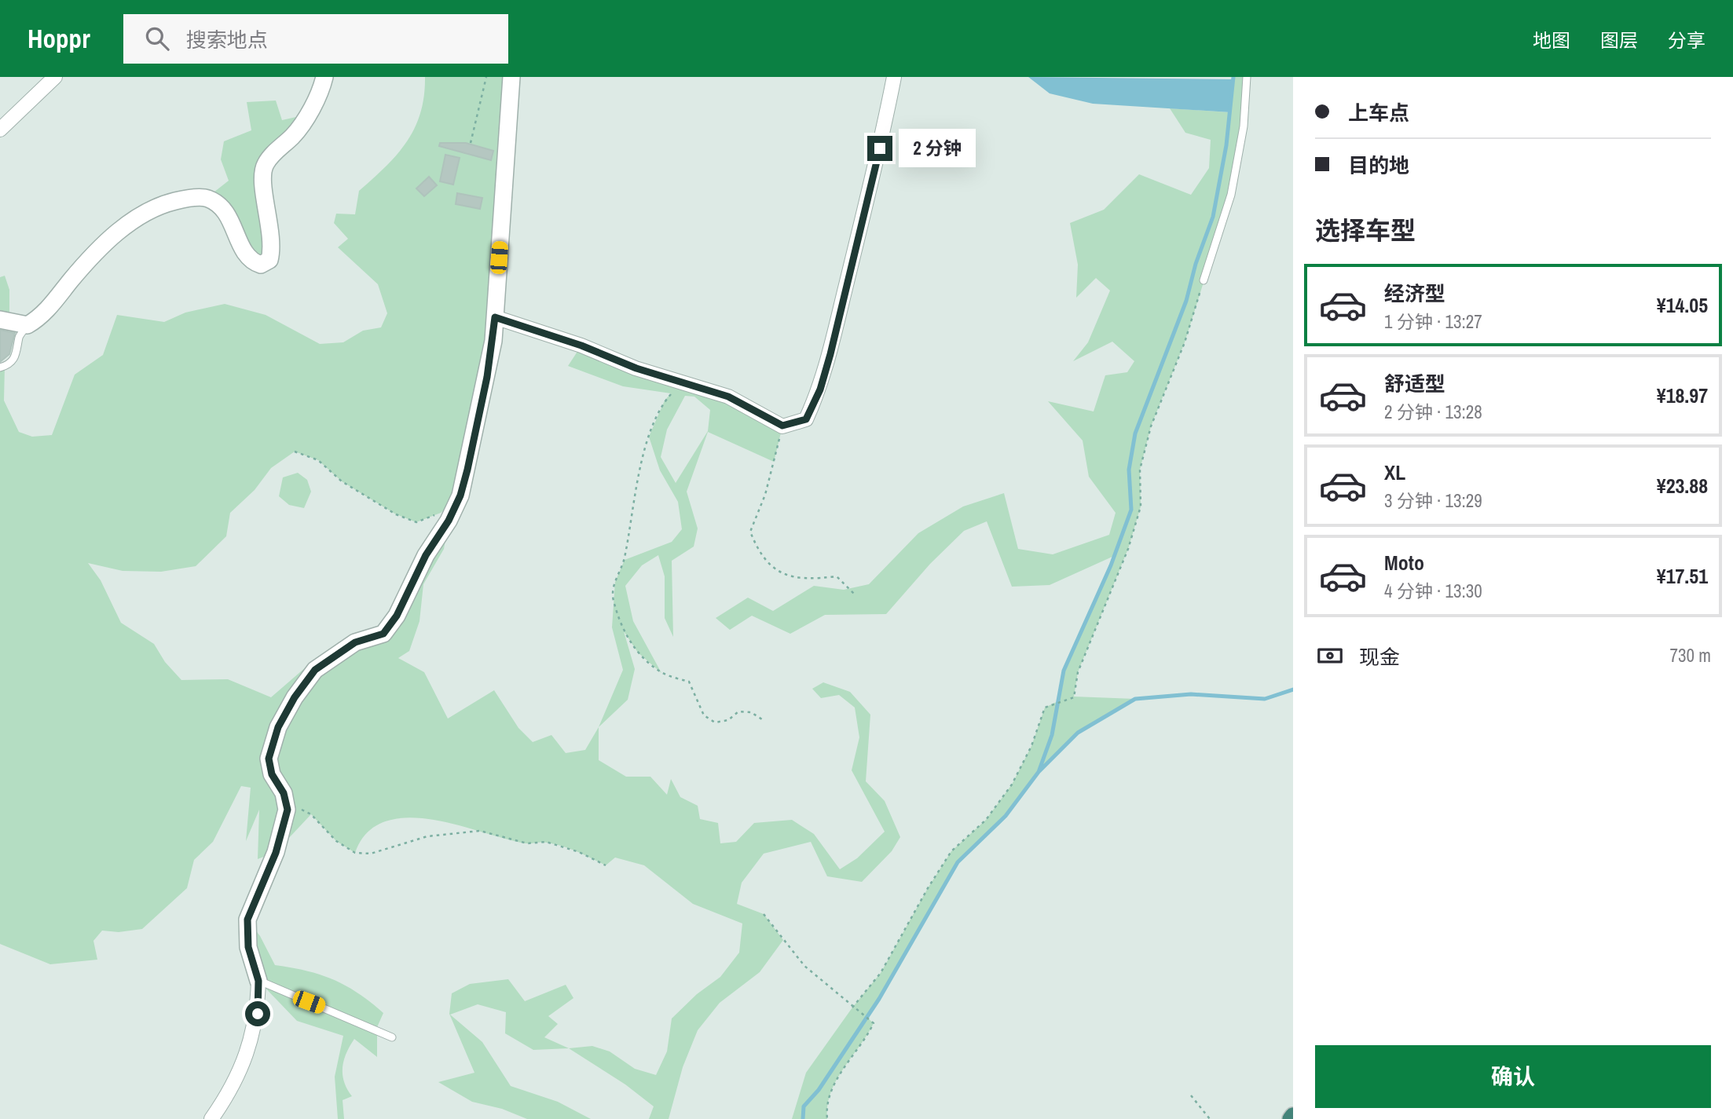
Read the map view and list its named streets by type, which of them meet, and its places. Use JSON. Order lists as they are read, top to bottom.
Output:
{
  "page": {
    "header": "Hoppr",
    "search": "搜索地点",
    "nav": ["地图", "图层", "分享"],
    "banner": ["上车点", "目的地"],
    "bubble": "2 分钟",
    "heading": "选择车型",
    "list": [
      {
        "name": "经济型",
        "note": "1 分钟 · 13:27",
        "value": "¥14.05"
      },
      {
        "name": "舒适型",
        "note": "2 分钟 · 13:28",
        "value": "¥18.97"
      },
      {
        "name": "XL",
        "note": "3 分钟 · 13:29",
        "value": "¥23.88"
      },
      {
        "name": "Moto",
        "note": "4 分钟 · 13:30",
        "value": "¥17.51"
      }
    ],
    "pay": ["现金", "730 m"],
    "buttons": "确认"
  }
}
